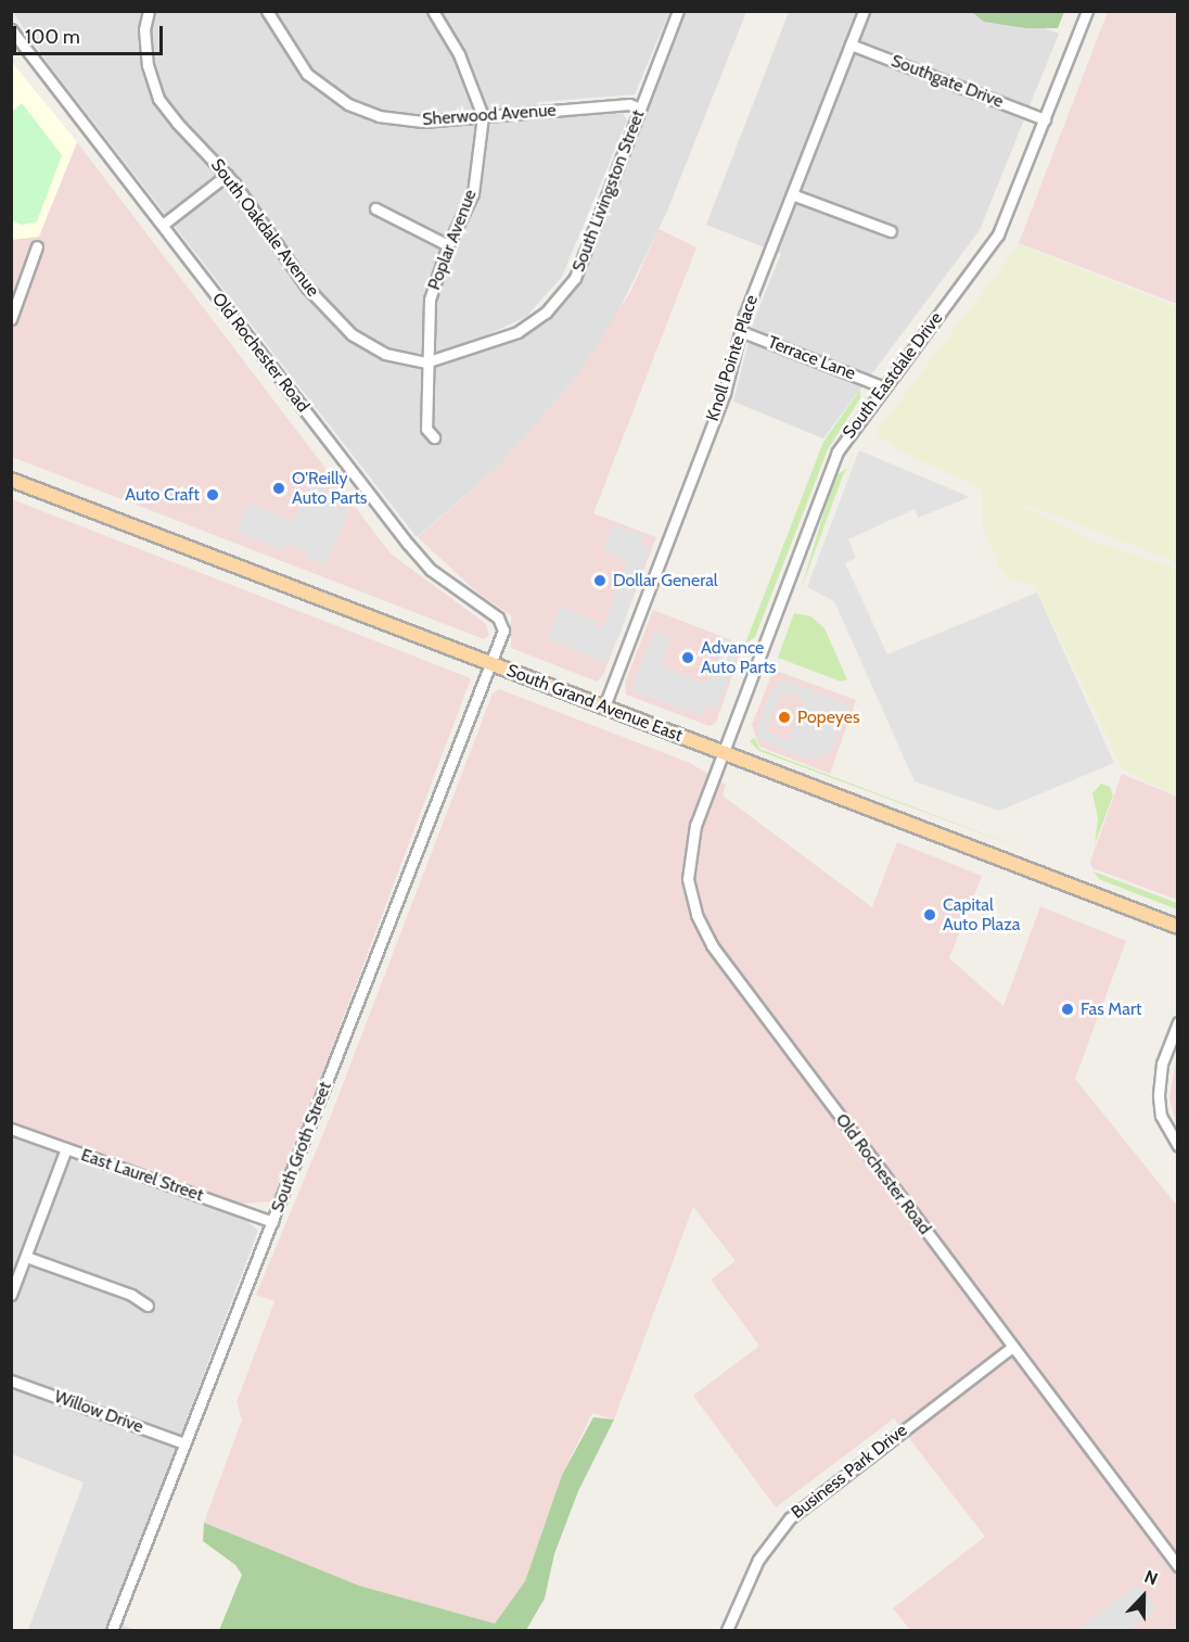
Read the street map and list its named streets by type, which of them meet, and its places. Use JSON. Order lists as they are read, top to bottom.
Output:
{
  "streets": {
    "main road": ["South Grand Avenue East"],
    "street": [
      "Southgate Drive",
      "Sherwood Avenue",
      "South Livingston Street",
      "South Oakdale Avenue",
      "Poplar Avenue",
      "Old Rochester Road",
      "Knoll Pointe Place",
      "Terrace Lane",
      "South Eastdale Drive",
      "South Groth Street",
      "East Laurel Street",
      "Willow Drive",
      "Business Park Drive"
    ]
  },
  "crossings": [
    ["Southgate Drive", "Knoll Pointe Place"],
    ["Southgate Drive", "South Eastdale Drive"],
    ["Sherwood Avenue", "South Livingston Street"],
    ["Sherwood Avenue", "Poplar Avenue"],
    ["South Livingston Street", "South Oakdale Avenue"],
    ["South Livingston Street", "Poplar Avenue"],
    ["South Oakdale Avenue", "Poplar Avenue"],
    ["Old Rochester Road", "South Eastdale Drive"],
    ["Old Rochester Road", "South Grand Avenue East"],
    ["Old Rochester Road", "South Groth Street"],
    ["Old Rochester Road", "Business Park Drive"],
    ["Knoll Pointe Place", "Terrace Lane"],
    ["Knoll Pointe Place", "South Grand Avenue East"],
    ["Terrace Lane", "South Eastdale Drive"],
    ["South Eastdale Drive", "South Grand Avenue East"],
    ["South Grand Avenue East", "South Groth Street"],
    ["South Groth Street", "East Laurel Street"],
    ["South Groth Street", "Willow Drive"]
  ],
  "places": [
    "O'Reilly Auto Parts",
    "Auto Craft",
    "Dollar General",
    "Advance Auto Parts",
    "Popeyes",
    "Capital Auto Plaza",
    "Fas Mart"
  ],
  "scale_bar": "100 m",
  "north": "top"
}
